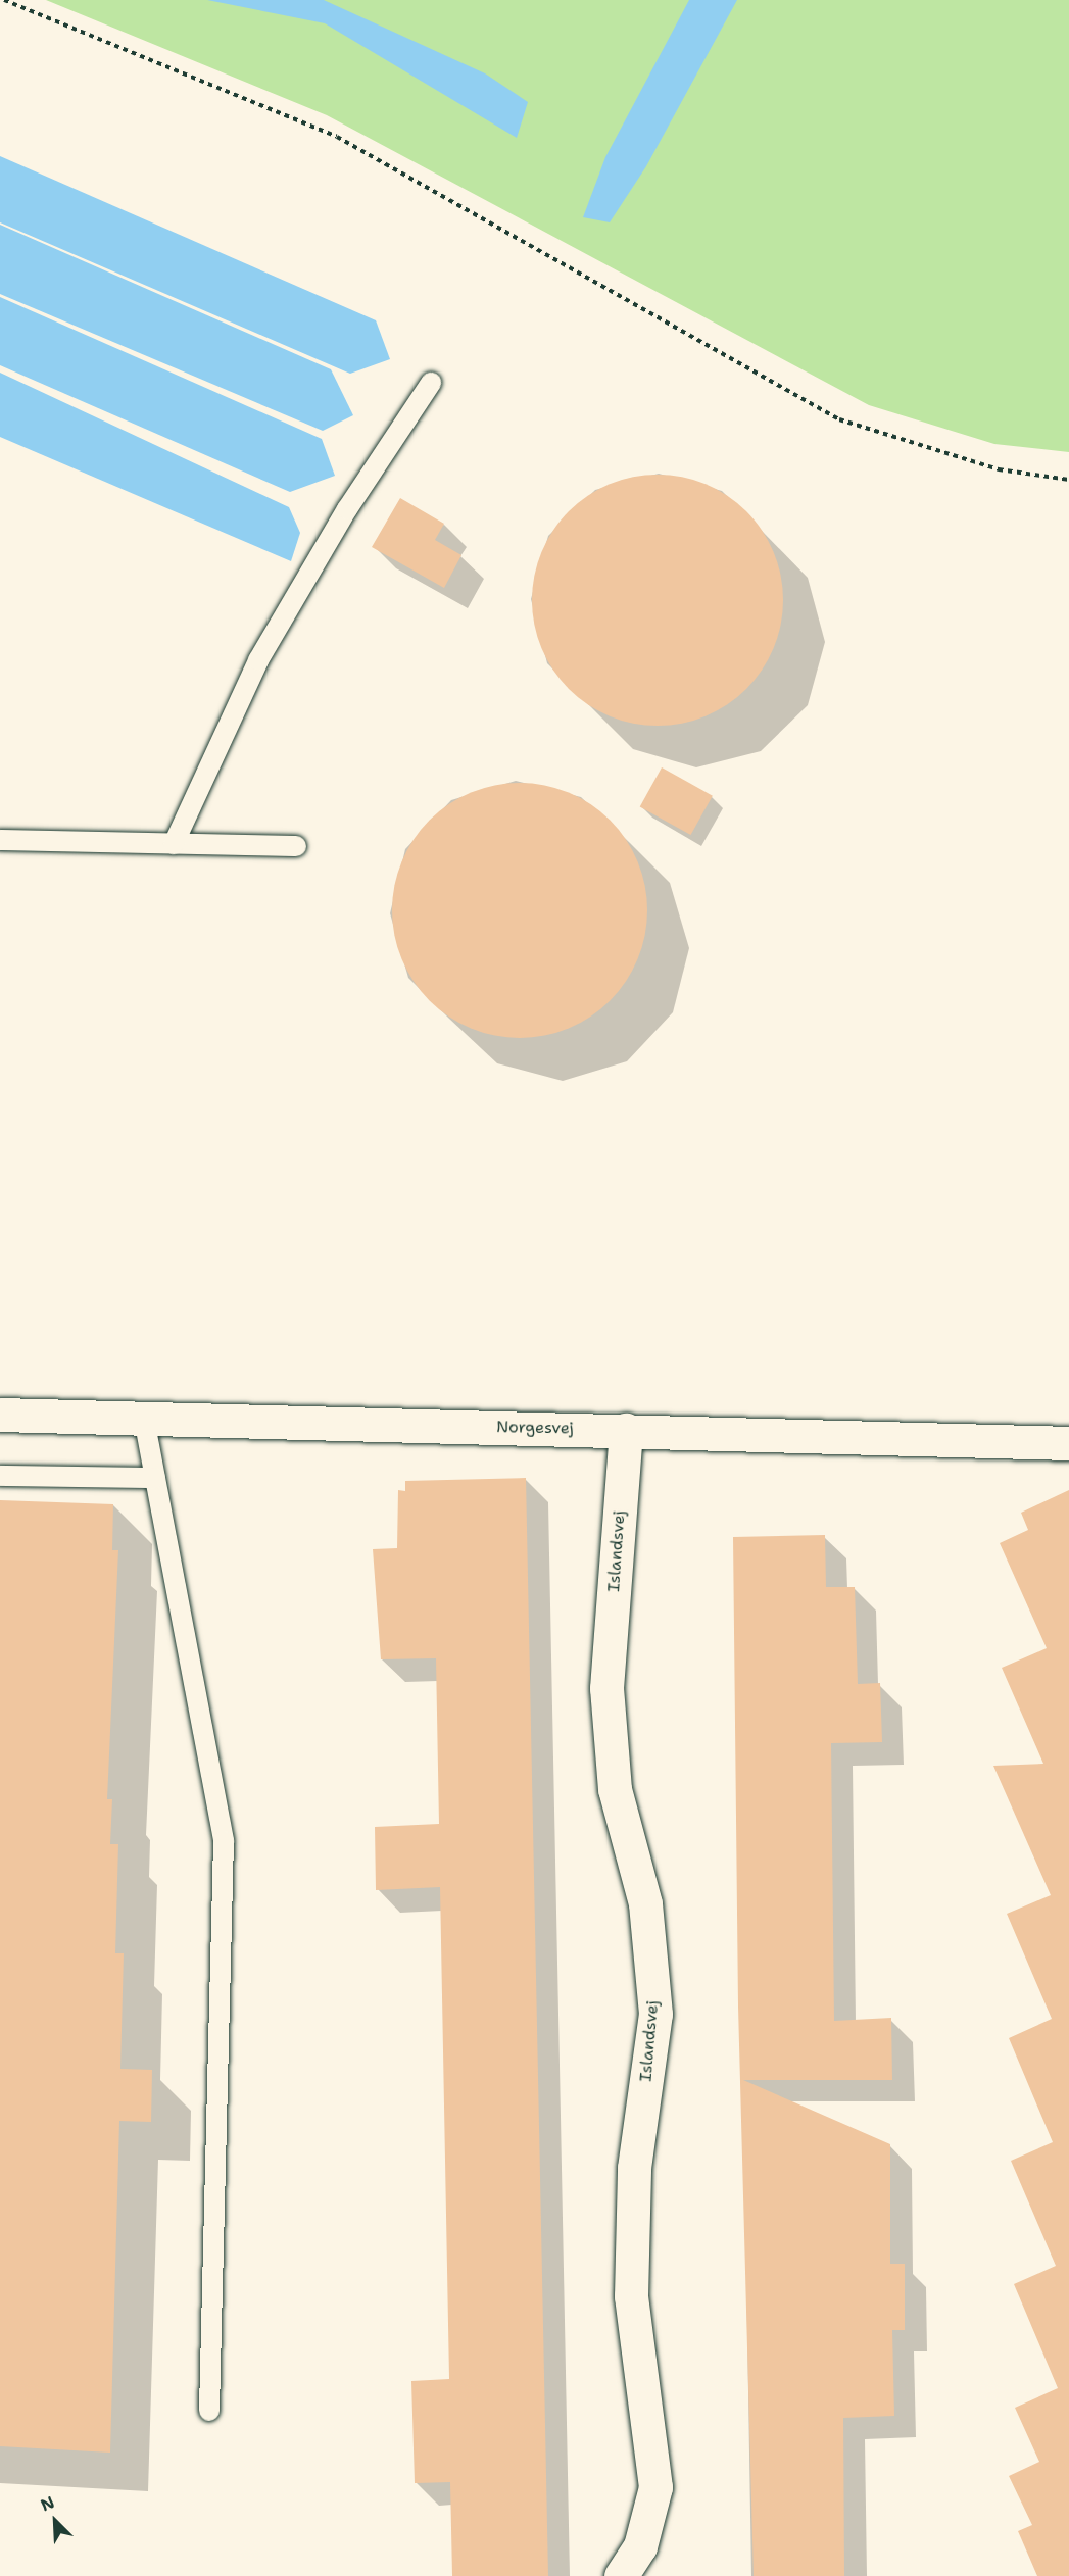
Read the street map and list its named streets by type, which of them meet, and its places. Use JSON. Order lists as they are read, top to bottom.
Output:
{
  "streets": {
    "street": ["Norgesvej", "Islandsvej"]
  },
  "crossings": [
    ["Norgesvej", "Islandsvej"]
  ],
  "north": "top left"
}
